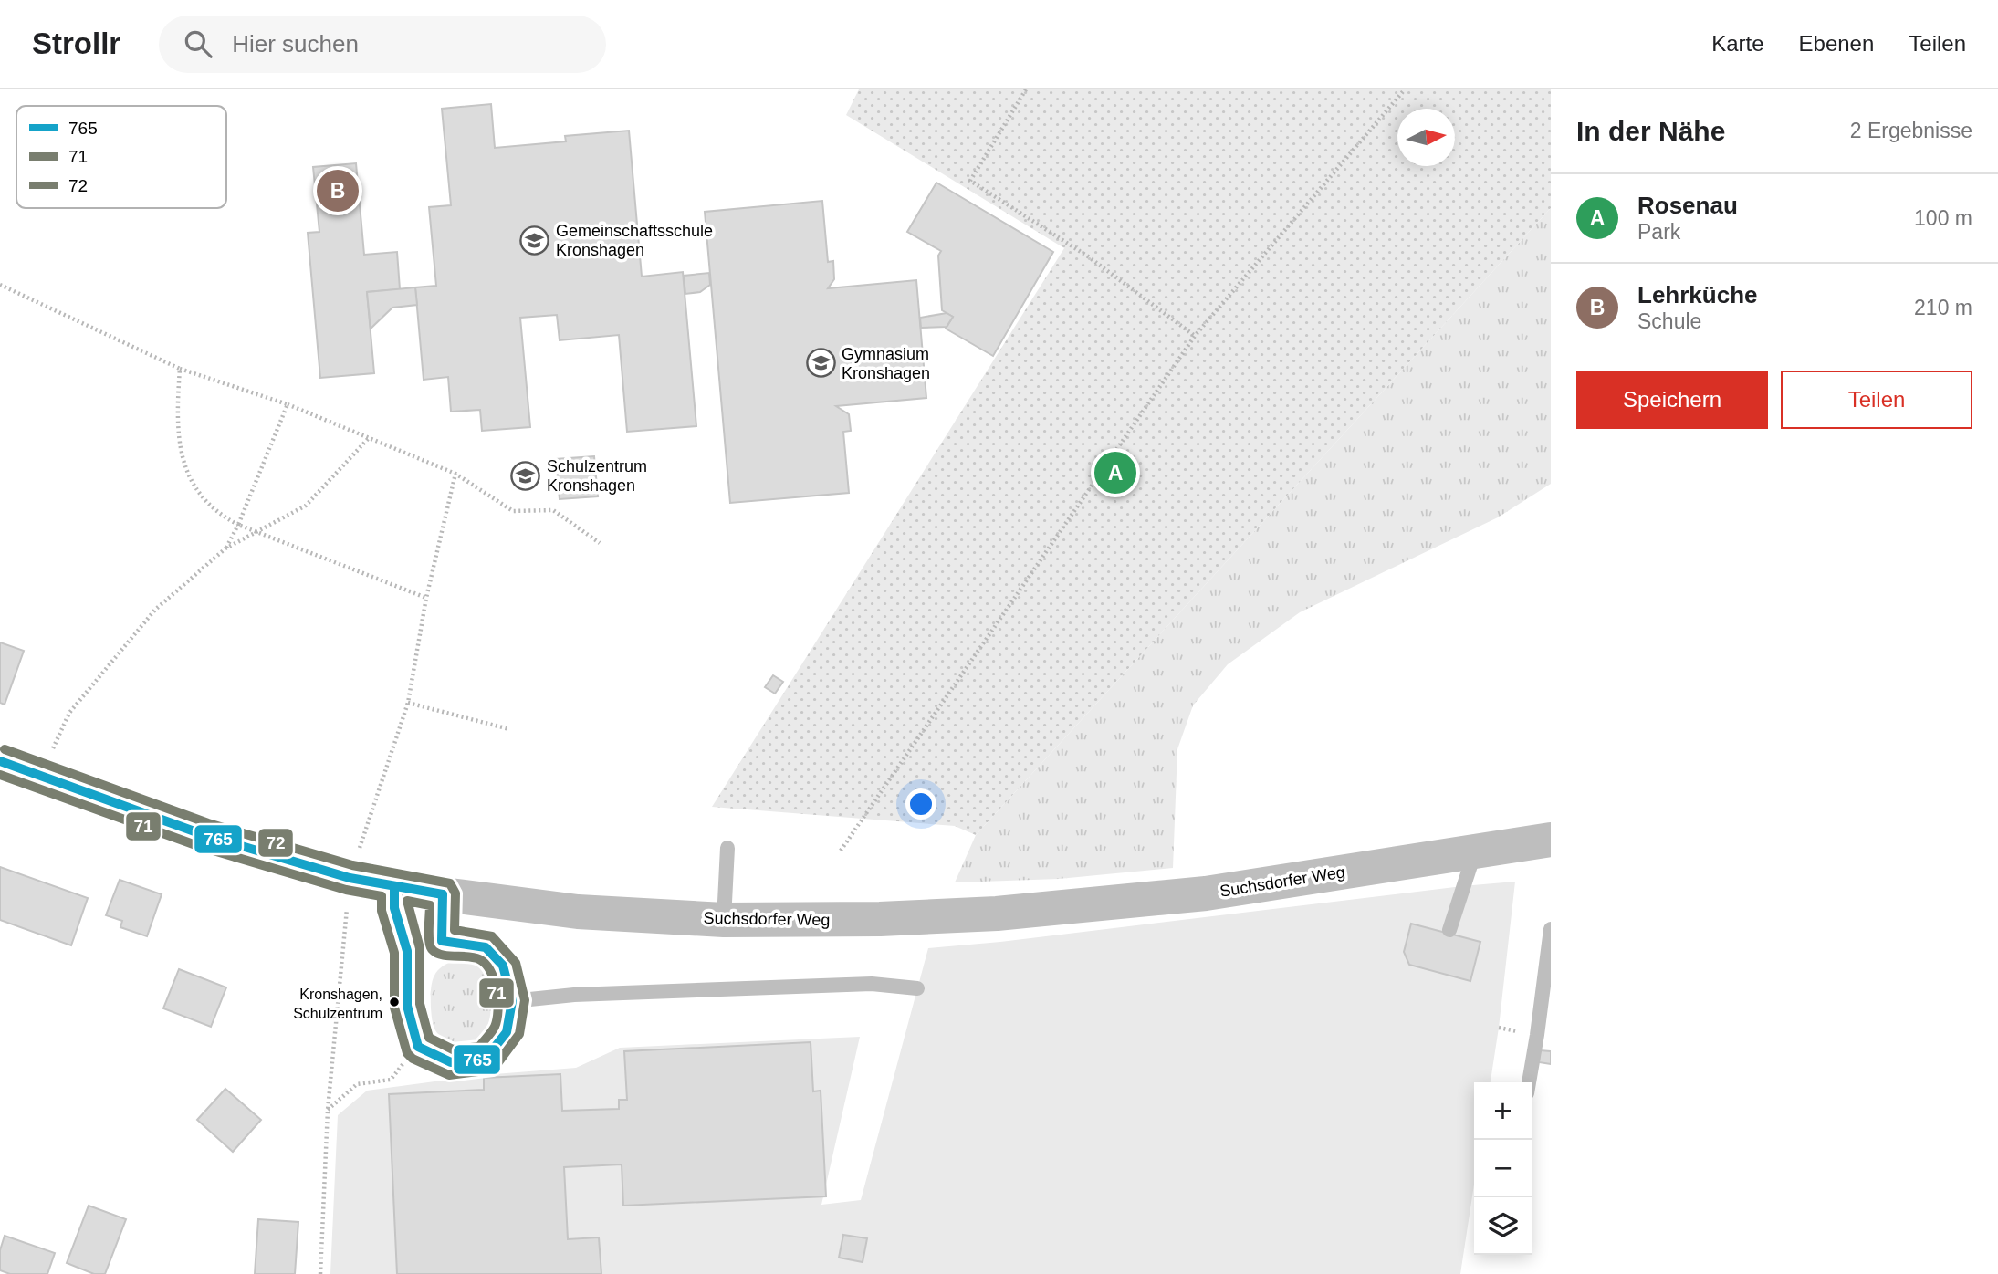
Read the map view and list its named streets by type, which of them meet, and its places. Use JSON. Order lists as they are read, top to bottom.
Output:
{
  "streets": {
    "street": ["Suchsdorfer Weg"]
  },
  "places": {
    "school or university": ["Gemeinschaftsschule Kronshagen", "Gymnasium Kronshagen", "Schulzentrum Kronshagen"],
    "other": ["Kronshagen, Schulzentrum"]
  },
  "lines": ["transit line 72", "transit line 765", "transit line 71"],
  "legend": ["765", "71", "72"],
  "north": "right",
  "page": {
    "header": "Strollr",
    "search": "Hier suchen",
    "nav": ["Karte", "Ebenen", "Teilen"],
    "heading": ["In der Nähe", "2 Ergebnisse"],
    "pins": ["B", "A"],
    "list": [
      {
        "mark": "A",
        "name": "Rosenau",
        "note": "Park",
        "value": "100 m"
      },
      {
        "mark": "B",
        "name": "Lehrküche",
        "note": "Schule",
        "value": "210 m"
      }
    ],
    "buttons": ["Speichern", "Teilen"],
    "map_buttons": ["+", "−"]
  }
}
